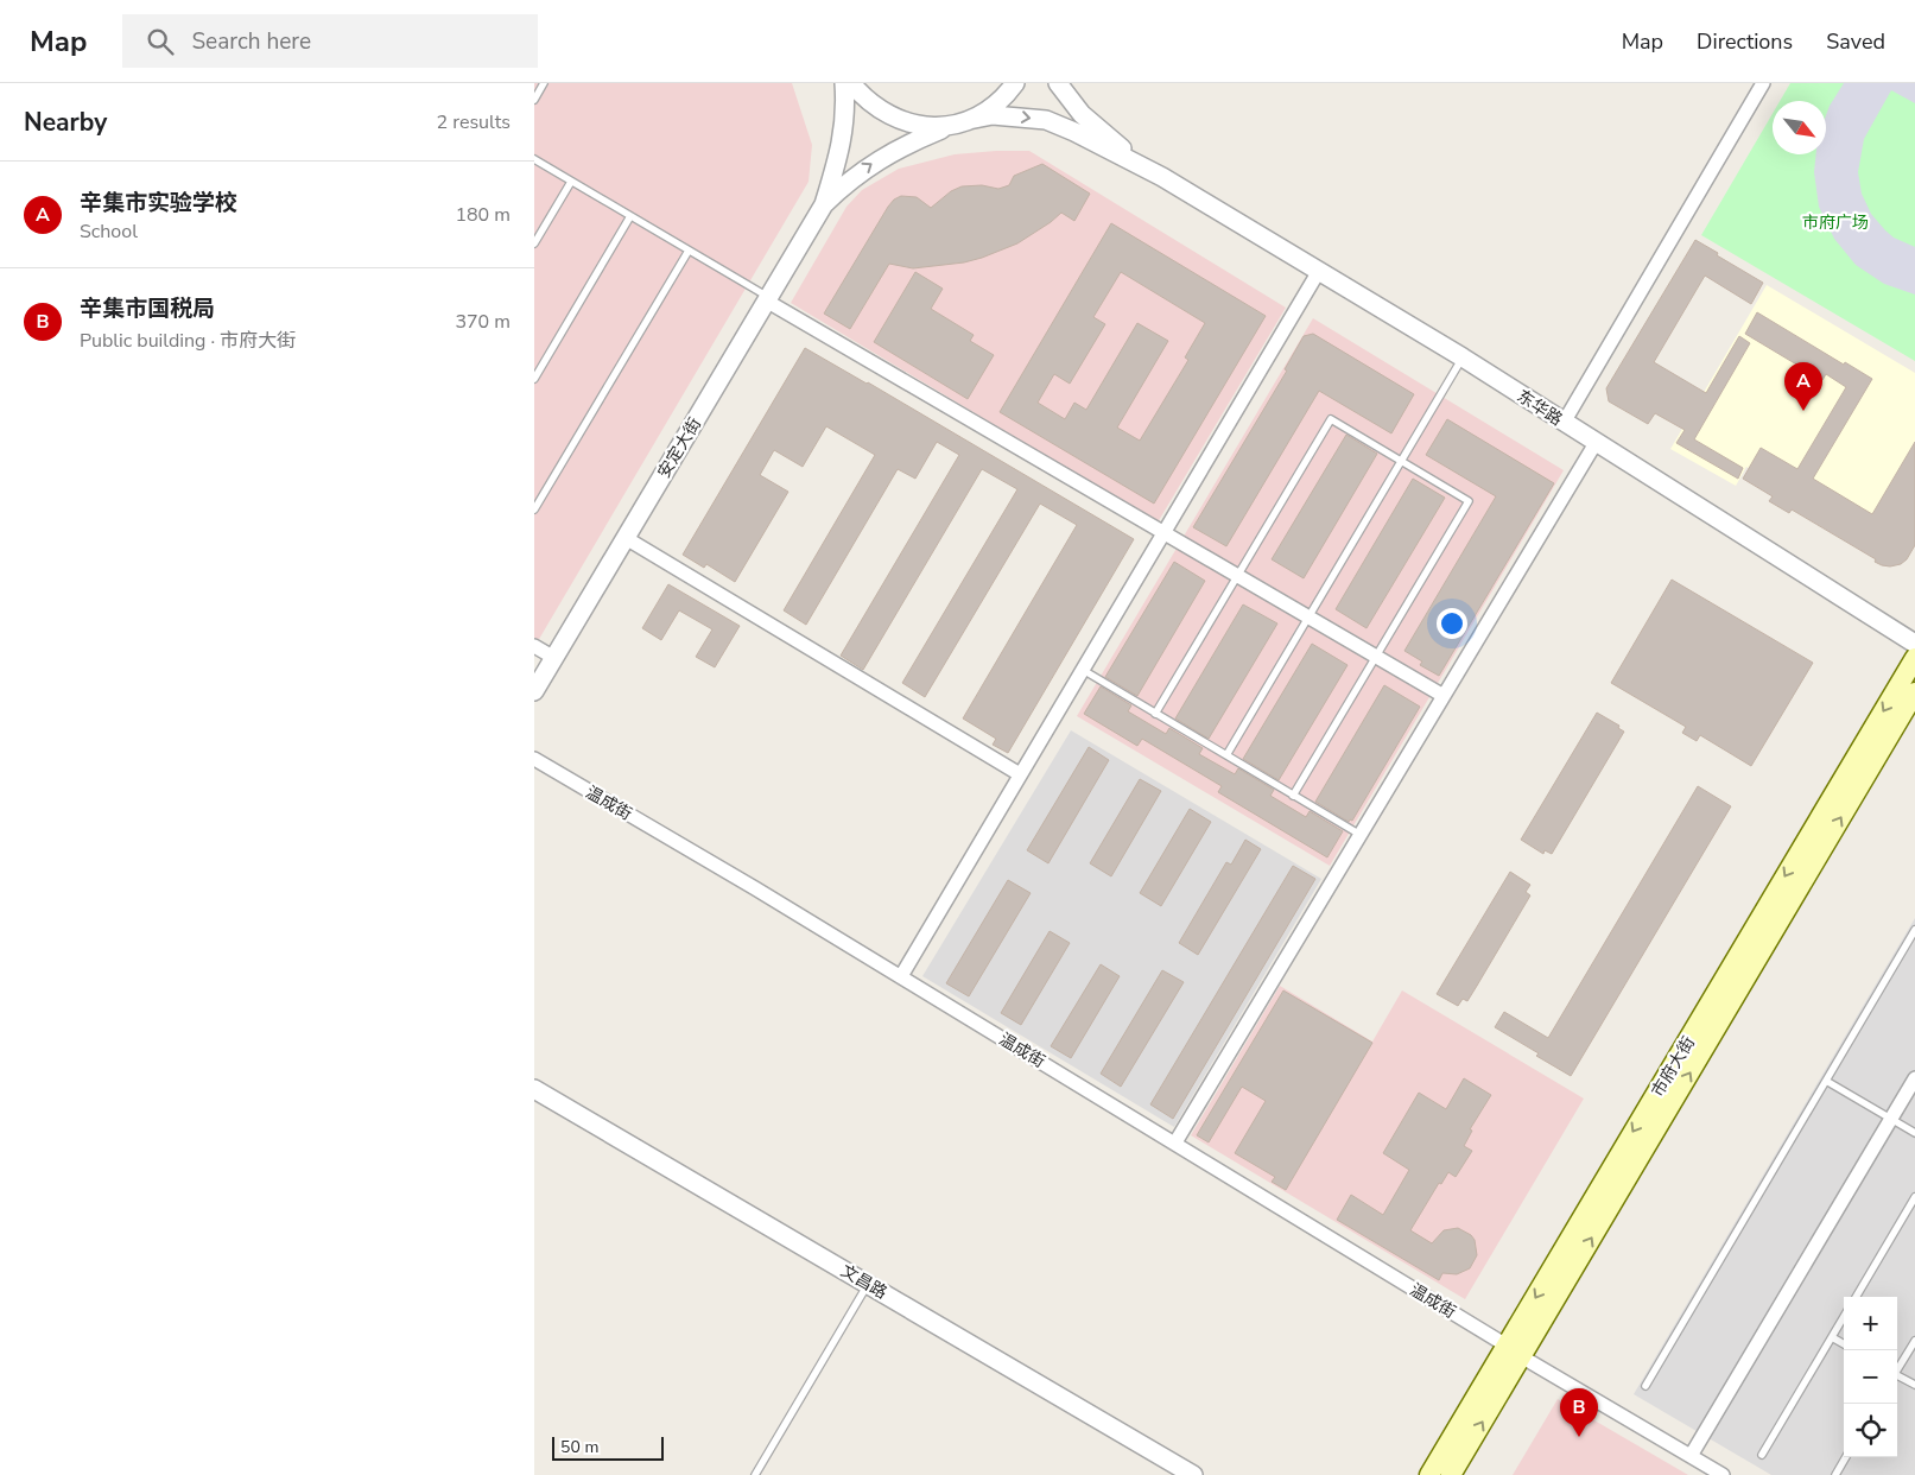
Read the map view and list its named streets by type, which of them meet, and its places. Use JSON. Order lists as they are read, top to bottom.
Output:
{
  "streets": {
    "main road": ["市府大街"],
    "street": [
      "东华路",
      "安定大街",
      "温成街",
      "文昌路"
    ]
  },
  "crossings": [
    ["温成街", "市府大街"]
  ],
  "parks": ["市府广场"],
  "scale_bar": "50 m",
  "north": "bottom right",
  "page": {
    "header": "Map",
    "search": "Search here",
    "nav": ["Map", "Directions", "Saved"],
    "heading": ["Nearby", "2 results"],
    "list": [
      {
        "mark": "A",
        "name": "辛集市实验学校",
        "note": "School",
        "value": "180 m"
      },
      {
        "mark": "B",
        "name": "辛集市国税局",
        "note": "Public building · 市府大街",
        "value": "370 m"
      }
    ],
    "pins": ["A", "B"],
    "map_buttons": ["+", "−"],
    "scale": "50 m"
  }
}
